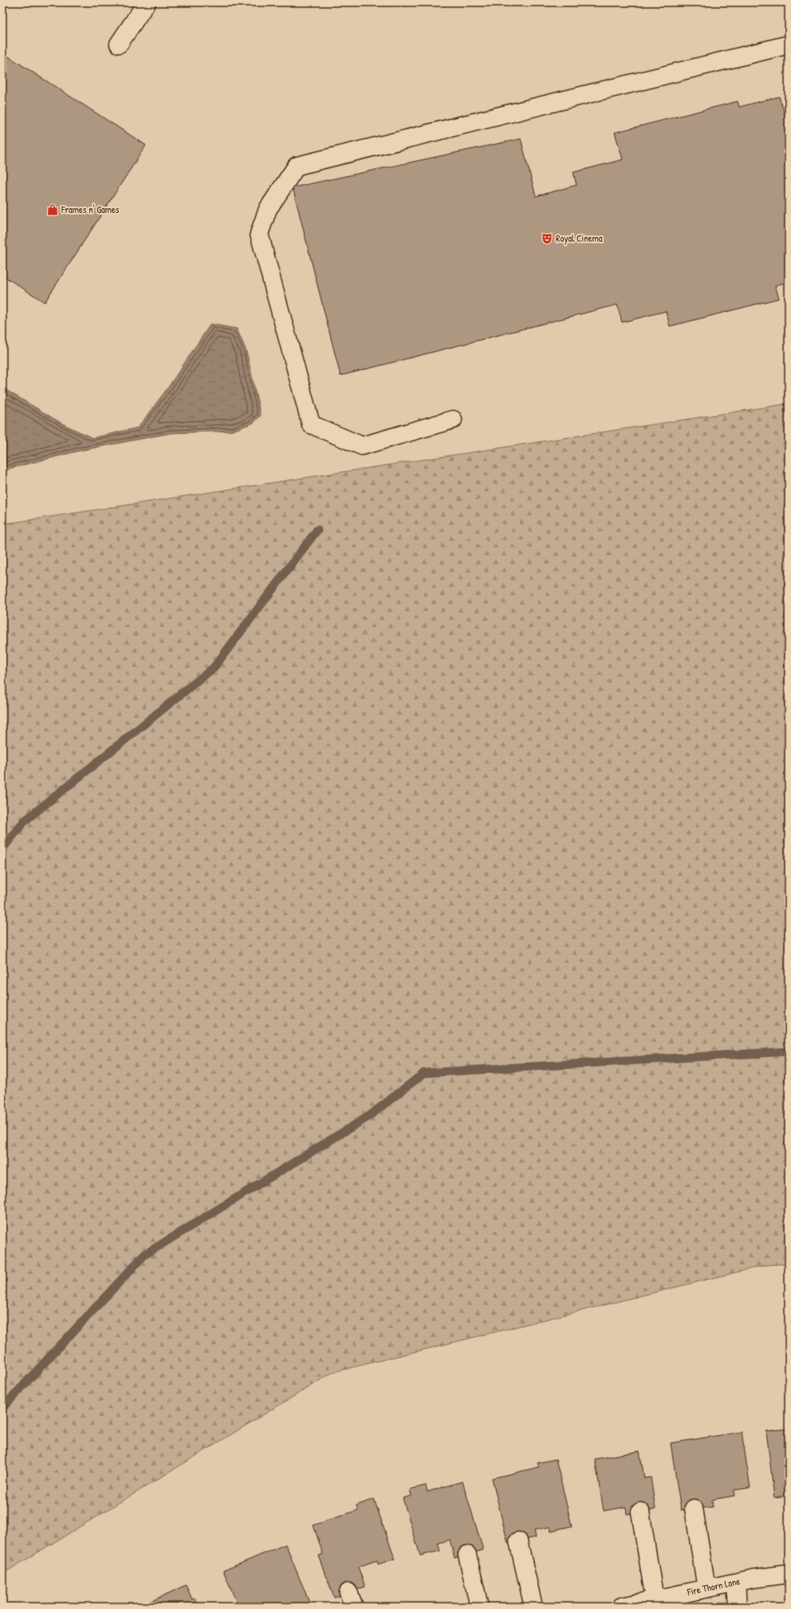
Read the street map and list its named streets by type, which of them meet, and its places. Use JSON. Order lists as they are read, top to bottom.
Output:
{
  "streets": {
    "street": ["Fire Thorn Lane"]
  },
  "places": {
    "shop": ["Frames n' Games"],
    "theatre": ["Royal Cinema"]
  }
}
